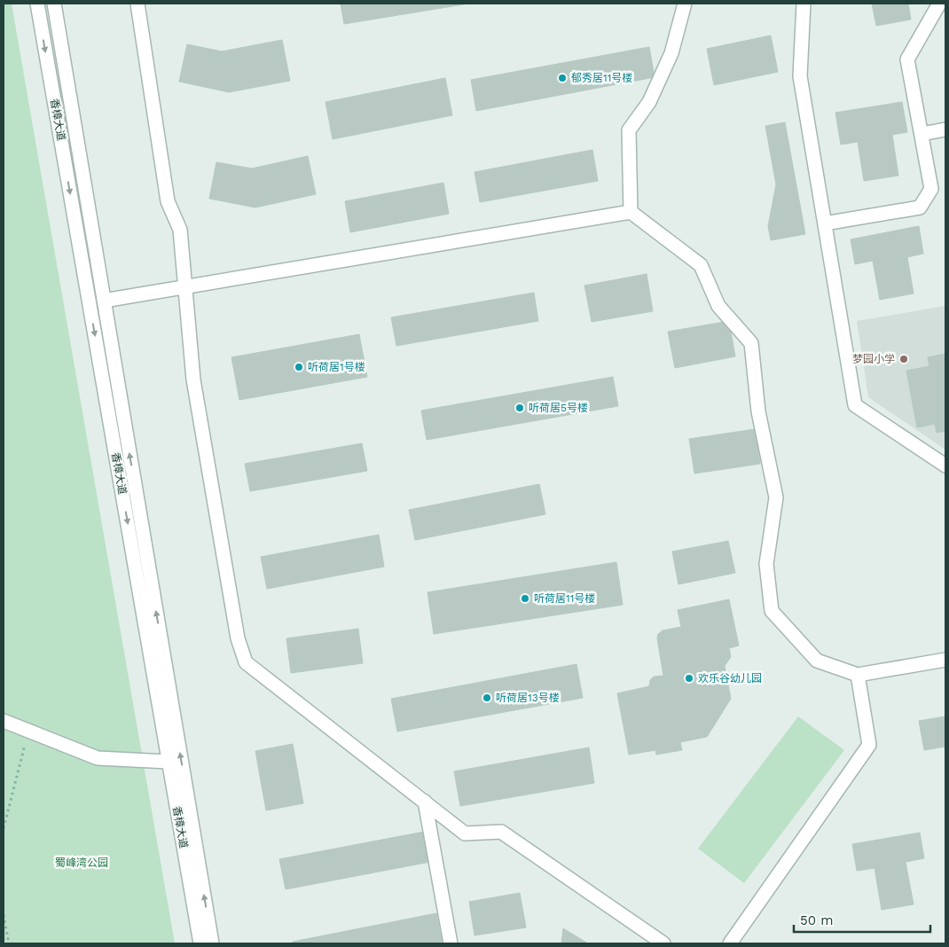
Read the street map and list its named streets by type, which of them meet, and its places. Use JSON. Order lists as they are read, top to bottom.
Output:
{
  "streets": {
    "street": ["香樟大道"]
  },
  "parks": ["蜀峰湾公园"],
  "places": [
    "郁秀居11号楼",
    "梦园小学",
    "听荷居1号楼",
    "听荷居5号楼",
    "听荷居11号楼",
    "欢乐谷幼儿园",
    "听荷居13号楼"
  ],
  "scale_bar": "50 m"
}
